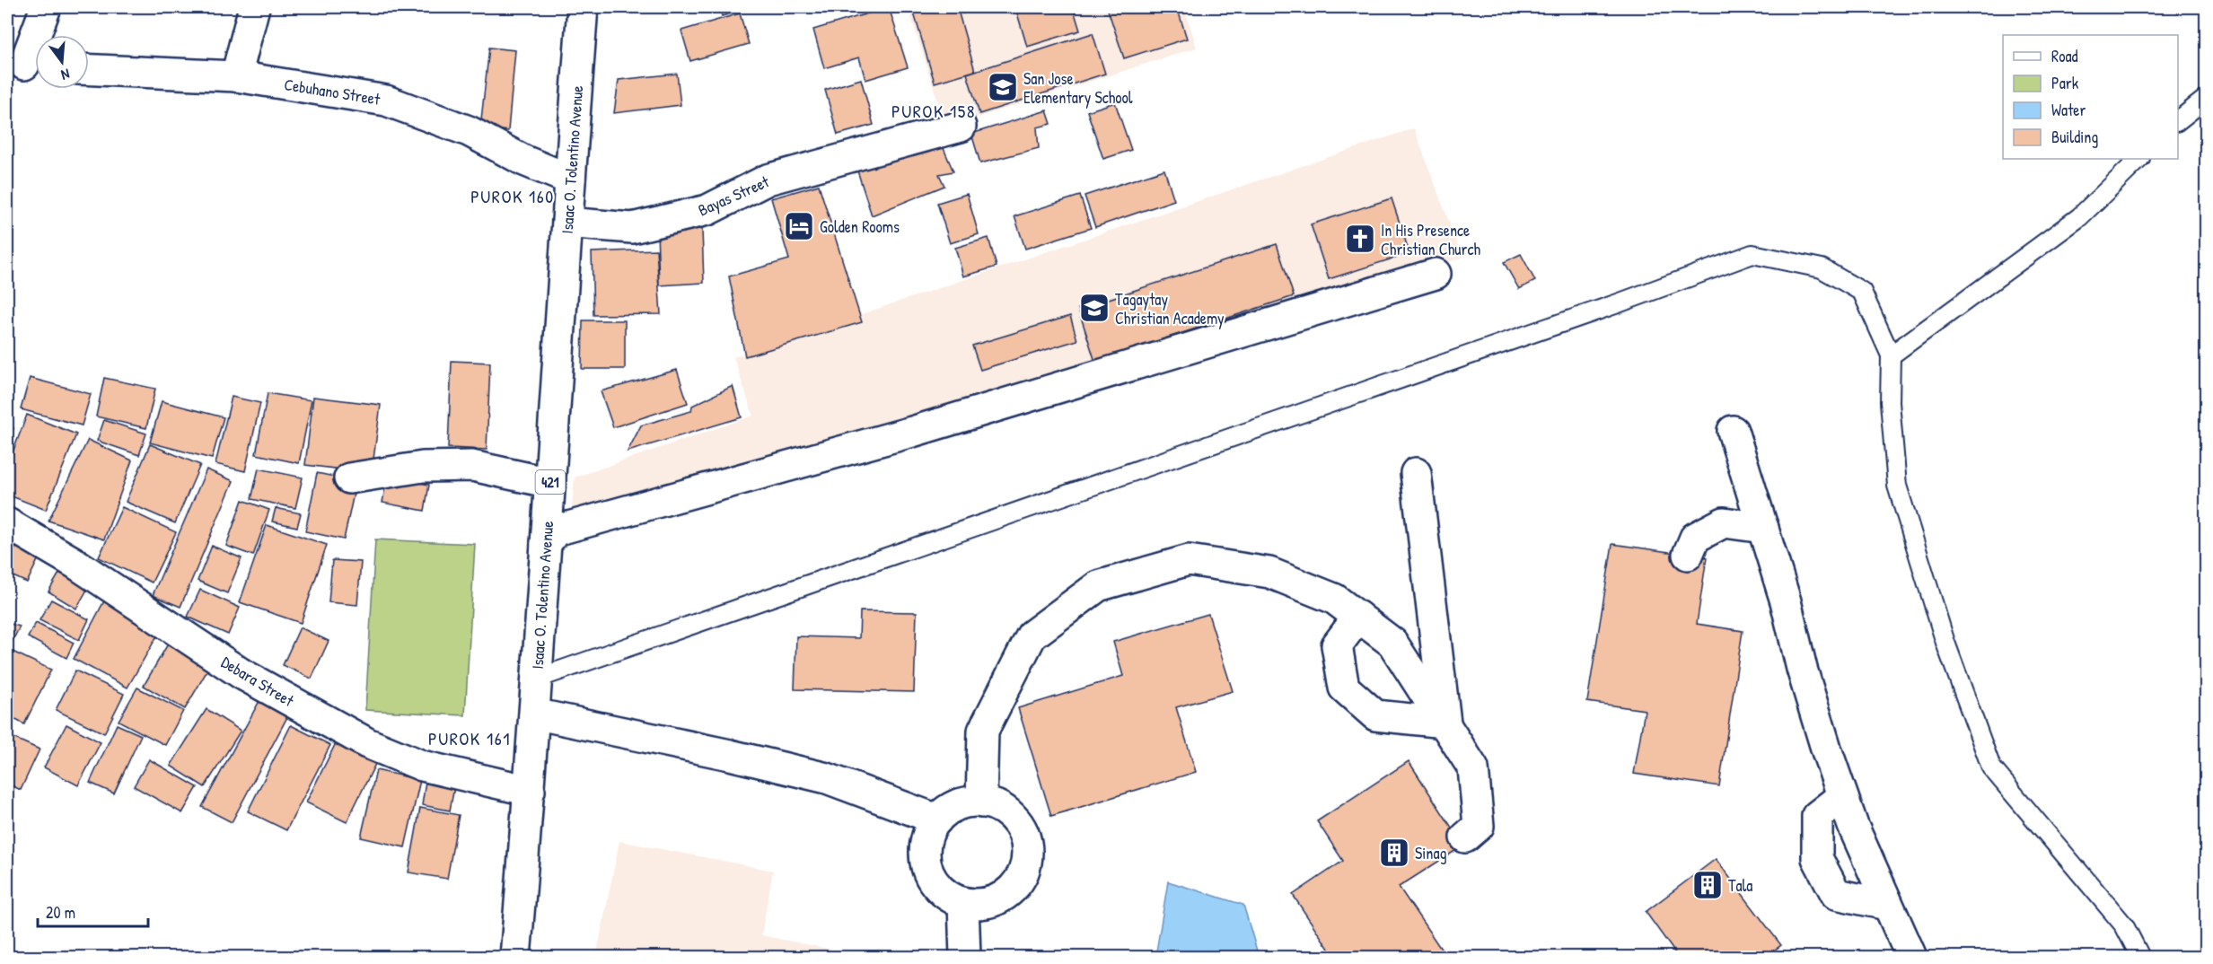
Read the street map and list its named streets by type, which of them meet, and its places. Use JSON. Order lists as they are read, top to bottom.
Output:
{
  "streets": {
    "street": [
      "Cebuhano Street",
      "Isaac O. Tolentino Avenue",
      "Bayas Street",
      "421",
      "Debara Street"
    ]
  },
  "crossings": [
    ["Cebuhano Street", "Isaac O. Tolentino Avenue"],
    ["Isaac O. Tolentino Avenue", "Bayas Street"],
    ["Isaac O. Tolentino Avenue", "Debara Street"]
  ],
  "districts": ["PUROK 158", "PUROK 160", "PUROK 161"],
  "places": {
    "school or university": ["San Jose Elementary School", "Tagaytay Christian Academy"],
    "hotel": ["Golden Rooms"],
    "church": ["In His Presence Christian Church"],
    "building": ["Sinag", "Tala"]
  },
  "legend": [
    "Road",
    "Park",
    "Water",
    "Building"
  ],
  "scale_bar": "20 m",
  "north": "bottom"
}
